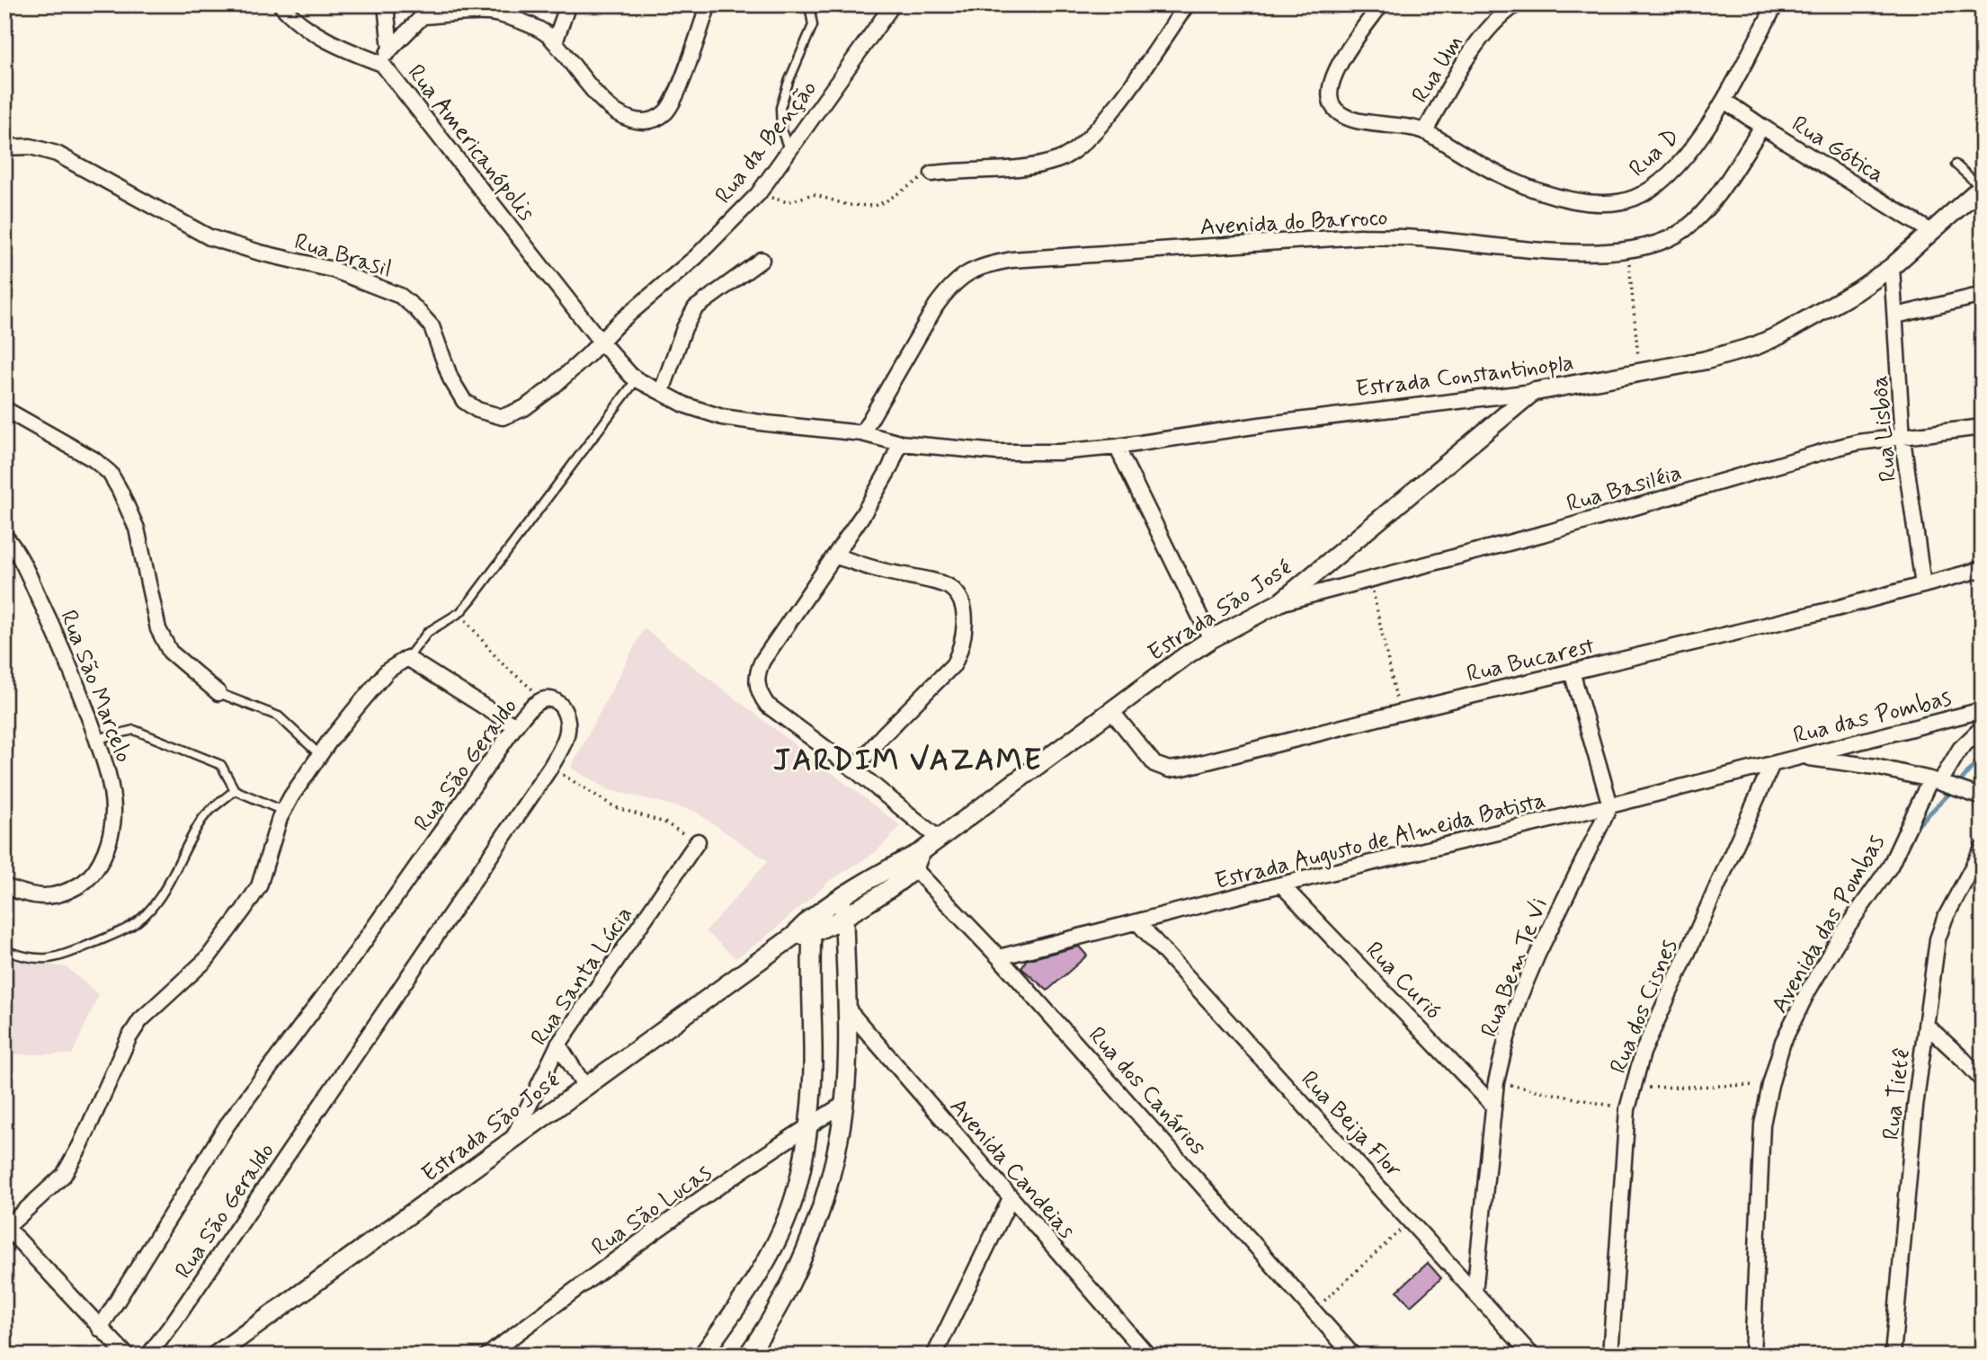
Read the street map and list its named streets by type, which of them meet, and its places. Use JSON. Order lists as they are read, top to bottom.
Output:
{
  "streets": {
    "street": [
      "Rua Um",
      "Rua da Benção",
      "Rua Americanópolis",
      "Rua Gótica",
      "Rua D",
      "Avenida do Barroco",
      "Rua Brasil",
      "Estrada Constantinopla",
      "Rua Lisbôa",
      "Rua Basiléia",
      "Estrada São José",
      "Rua Bucarest",
      "Rua São Marcelo",
      "Rua das Pombas",
      "Rua São Geraldo",
      "Estrada Augusto de Almeida Batista",
      "Avenida das Pombas",
      "Rua Bem Te Vi",
      "Rua Santa Lúcia",
      "Rua Curió",
      "Rua dos Cisnes",
      "Rua dos Canários",
      "Rua Tietê",
      "Rua Beija Flor",
      "Avenida Candeias",
      "Rua São Lucas"
    ]
  },
  "crossings": [
    ["Rua Um", "Rua D"],
    ["Rua da Benção", "Rua Americanópolis"],
    ["Rua da Benção", "Rua Brasil"],
    ["Rua Americanópolis", "Rua Brasil"],
    ["Rua Gótica", "Rua D"],
    ["Rua Gótica", "Avenida do Barroco"],
    ["Rua Gótica", "Estrada Constantinopla"],
    ["Estrada Constantinopla", "Rua Lisbôa"],
    ["Estrada Constantinopla", "Estrada São José"],
    ["Rua Lisbôa", "Rua Basiléia"],
    ["Rua Lisbôa", "Rua Bucarest"],
    ["Rua Basiléia", "Estrada São José"],
    ["Estrada São José", "Rua Bucarest"],
    ["Estrada São José", "Rua Santa Lúcia"],
    ["Estrada São José", "Rua dos Canários"],
    ["Rua das Pombas", "Estrada Augusto de Almeida Batista"],
    ["Rua das Pombas", "Rua dos Cisnes"],
    ["Estrada Augusto de Almeida Batista", "Rua Bem Te Vi"],
    ["Estrada Augusto de Almeida Batista", "Rua Curió"],
    ["Estrada Augusto de Almeida Batista", "Rua dos Cisnes"],
    ["Estrada Augusto de Almeida Batista", "Rua dos Canários"],
    ["Estrada Augusto de Almeida Batista", "Rua Beija Flor"],
    ["Rua Bem Te Vi", "Rua Curió"],
    ["Rua Bem Te Vi", "Rua Beija Flor"]
  ],
  "districts": ["JARDIM VAZAME"]
}
